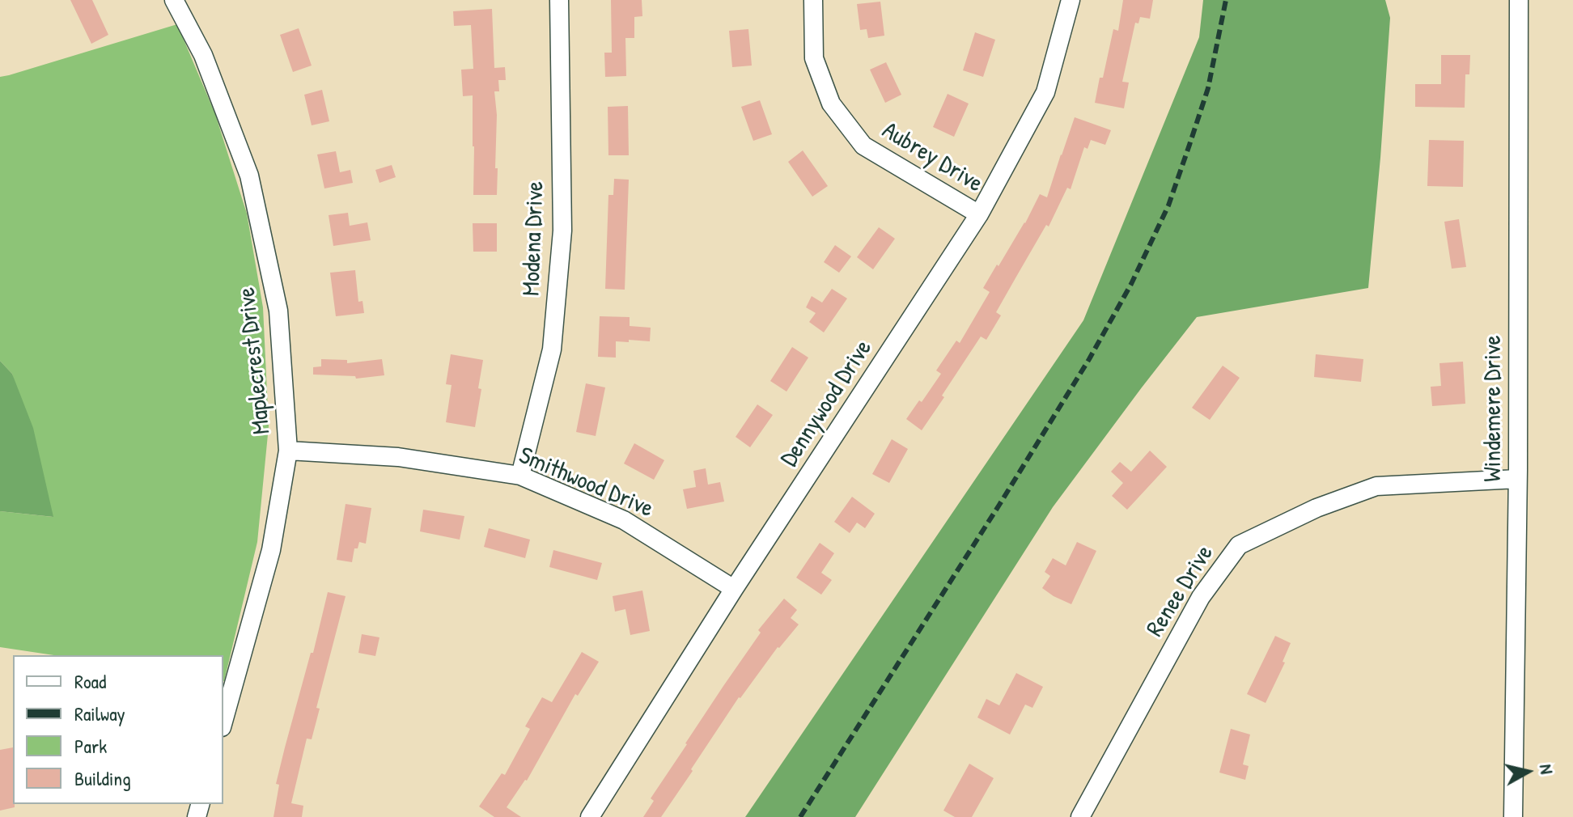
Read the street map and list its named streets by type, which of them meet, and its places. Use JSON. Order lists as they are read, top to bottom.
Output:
{
  "streets": {
    "street": [
      "Aubrey Drive",
      "Modena Drive",
      "Maplecrest Drive",
      "Dennywood Drive",
      "Windemere Drive",
      "Smithwood Drive",
      "Renee Drive"
    ]
  },
  "crossings": [
    ["Aubrey Drive", "Dennywood Drive"],
    ["Modena Drive", "Smithwood Drive"],
    ["Maplecrest Drive", "Smithwood Drive"],
    ["Dennywood Drive", "Smithwood Drive"],
    ["Windemere Drive", "Renee Drive"]
  ],
  "legend": [
    "Road",
    "Railway",
    "Park",
    "Building"
  ],
  "north": "right"
}
